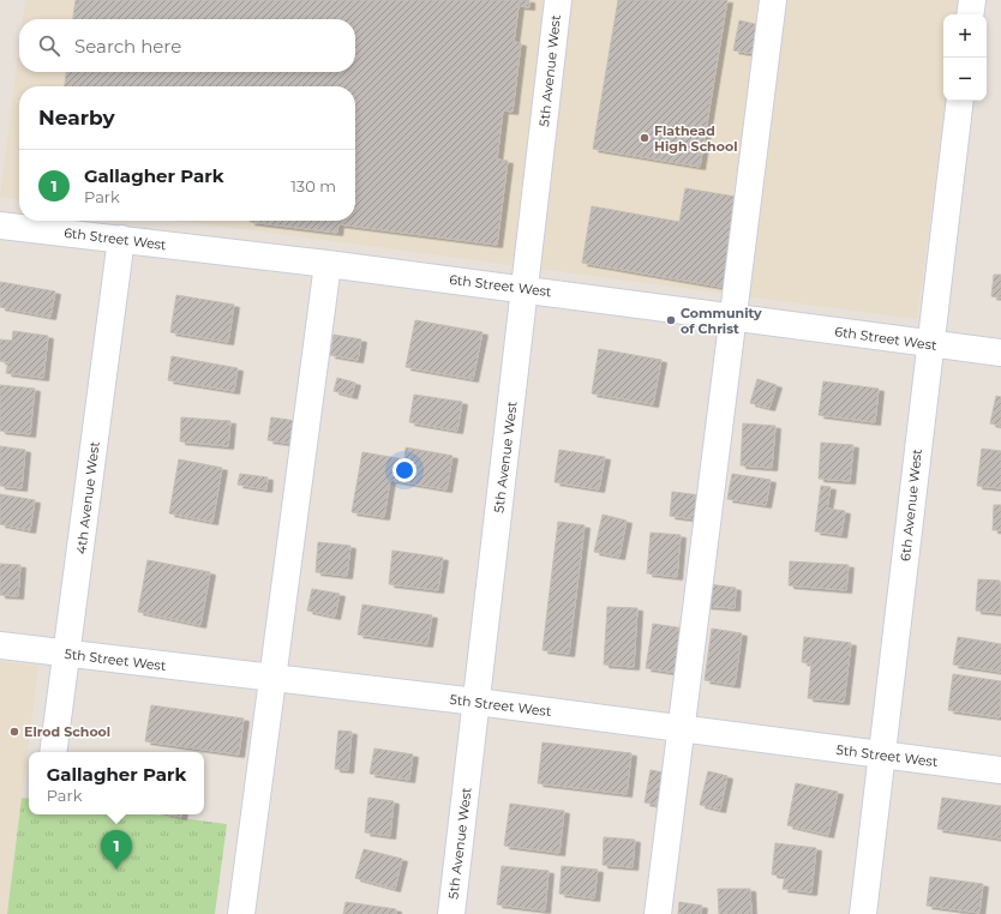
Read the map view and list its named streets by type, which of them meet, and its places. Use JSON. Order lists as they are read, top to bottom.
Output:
{
  "streets": {
    "street": [
      "5th Avenue West",
      "6th Street West",
      "4th Avenue West",
      "6th Avenue West",
      "5th Street West"
    ]
  },
  "crossings": [
    ["5th Avenue West", "6th Street West"],
    ["5th Avenue West", "5th Street West"],
    ["6th Street West", "4th Avenue West"],
    ["6th Street West", "6th Avenue West"],
    ["4th Avenue West", "5th Street West"],
    ["6th Avenue West", "5th Street West"]
  ],
  "places": ["Flathead High School", "Community of Christ", "Elrod School"],
  "page": {
    "map_buttons": ["+", "−"],
    "search": "Search here",
    "heading": "Nearby",
    "list": [
      {
        "mark": "1",
        "name": "Gallagher Park",
        "note": "Park",
        "value": "130 m"
      }
    ],
    "popup": ["Gallagher Park", "Park"],
    "pins": "1"
  }
}
